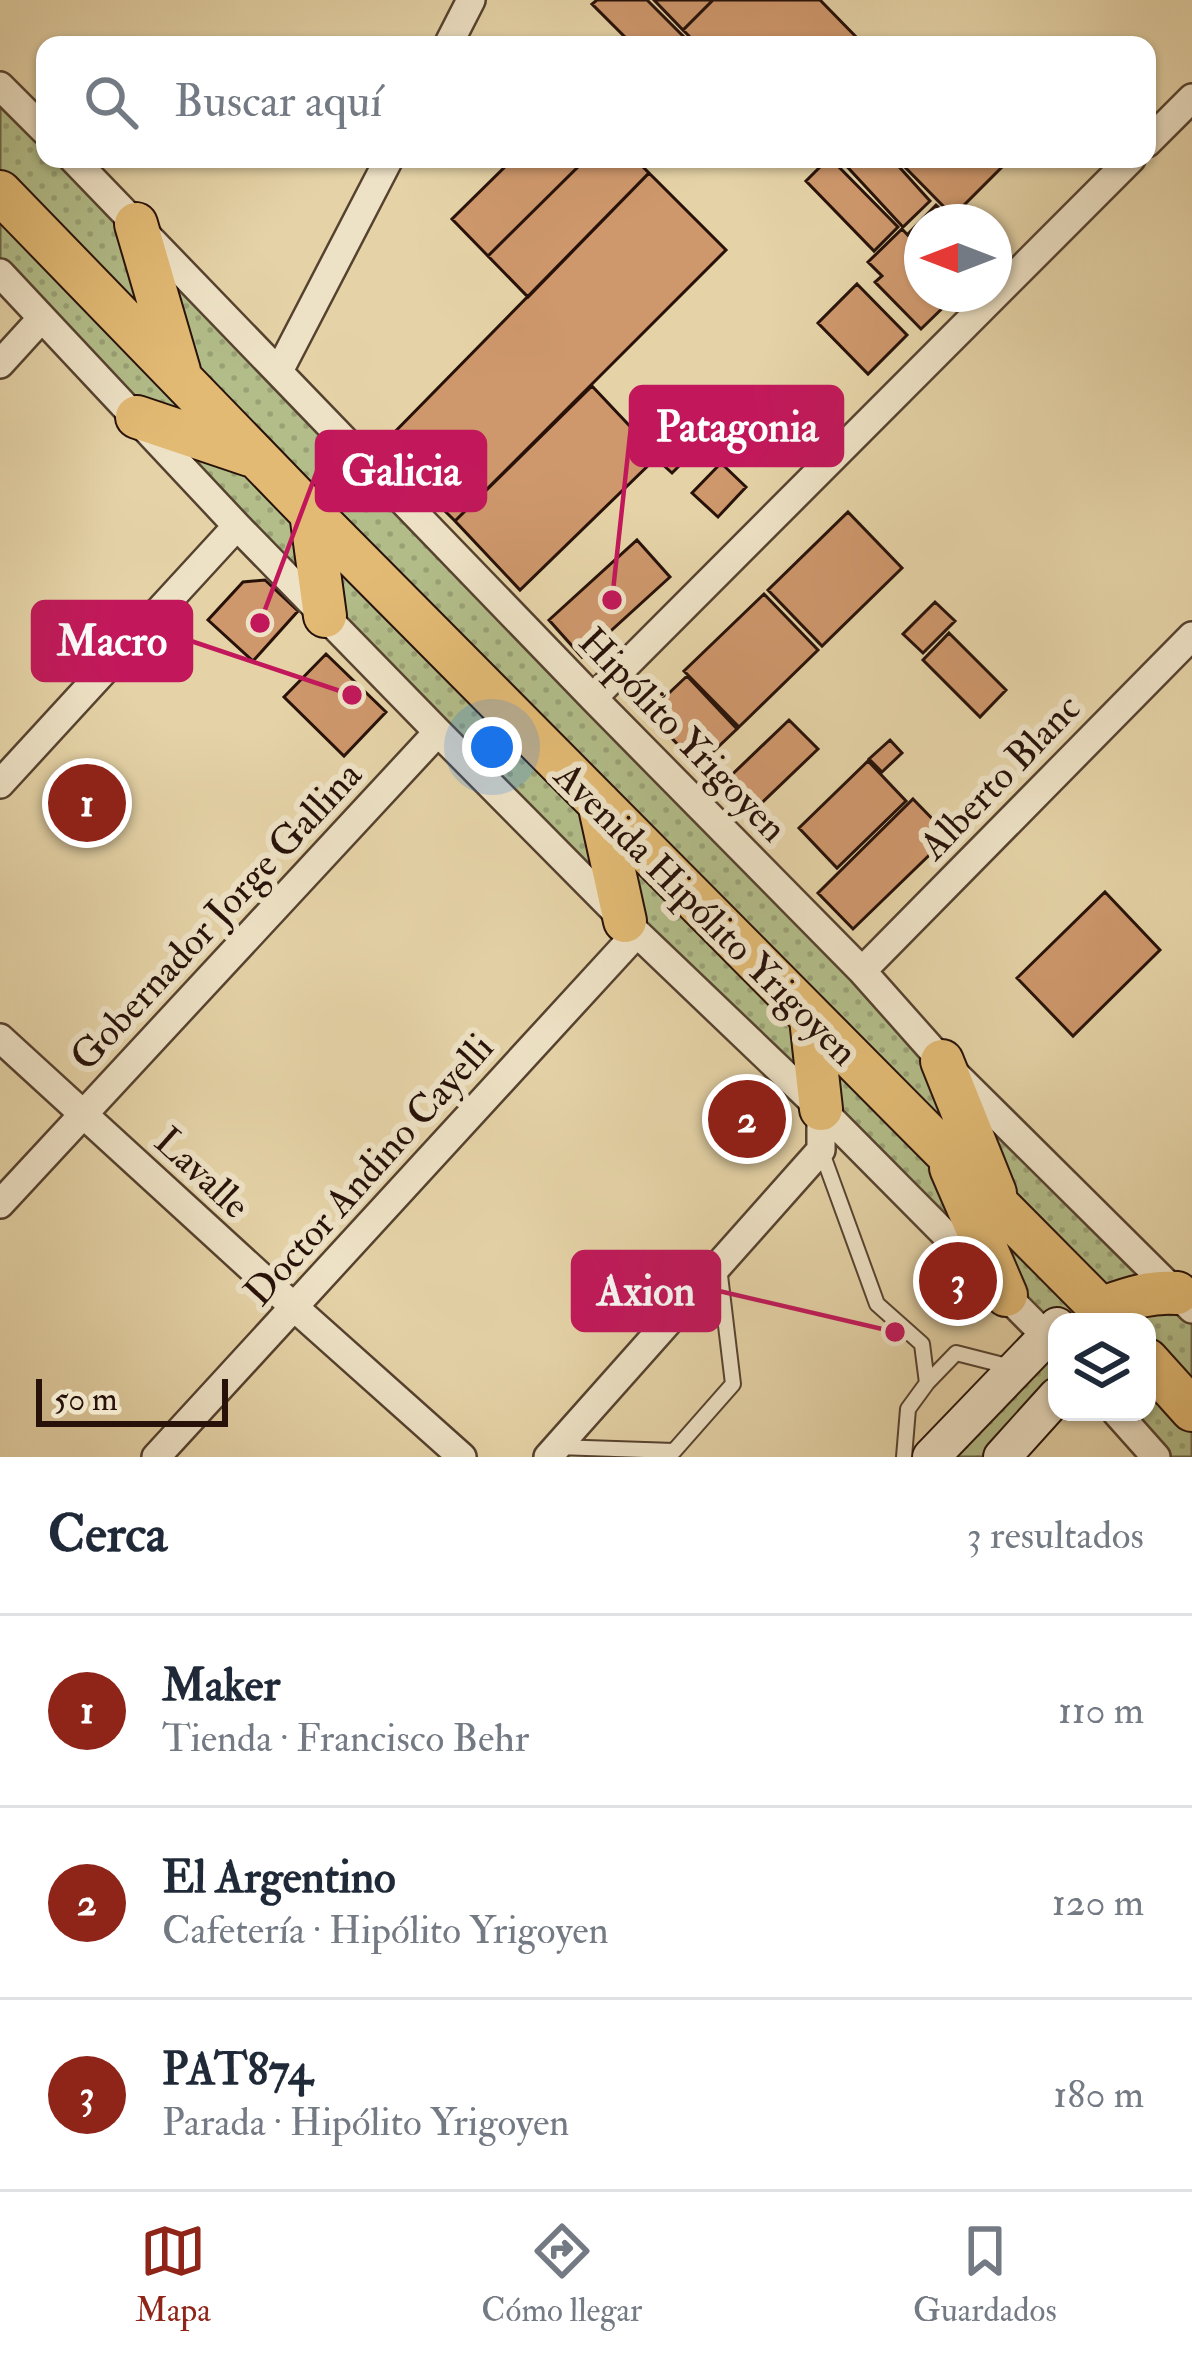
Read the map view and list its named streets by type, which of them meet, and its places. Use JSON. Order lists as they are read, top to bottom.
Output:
{
  "streets": {
    "highway": ["Avenida Hipólito Yrigoyen"],
    "street": [
      "Hipólito Yrigoyen",
      "Alberto Blanc",
      "Gobernador Jorge Gallina",
      "Doctor Andino Cayelli",
      "Lavalle"
    ]
  },
  "crossings": [
    ["Hipólito Yrigoyen", "Alberto Blanc"],
    ["Gobernador Jorge Gallina", "Lavalle"],
    ["Doctor Andino Cayelli", "Lavalle"]
  ],
  "places": [
    "Patagonia",
    "Galicia",
    "Macro",
    "Axion"
  ],
  "scale_bar": "50 m",
  "north": "left",
  "page": {
    "search": "Buscar aquí",
    "pins": ["1", "2", "3"],
    "scale": "50 m",
    "heading": ["Cerca", "3 resultados"],
    "list": [
      {
        "mark": "1",
        "name": "Maker",
        "note": "Tienda · Francisco Behr",
        "value": "110 m"
      },
      {
        "mark": "2",
        "name": "El Argentino",
        "note": "Cafetería · Hipólito Yrigoyen",
        "value": "120 m"
      },
      {
        "mark": "3",
        "name": "PAT874",
        "note": "Parada · Hipólito Yrigoyen",
        "value": "180 m"
      }
    ],
    "nav": ["Mapa", "Cómo llegar", "Guardados"]
  }
}
